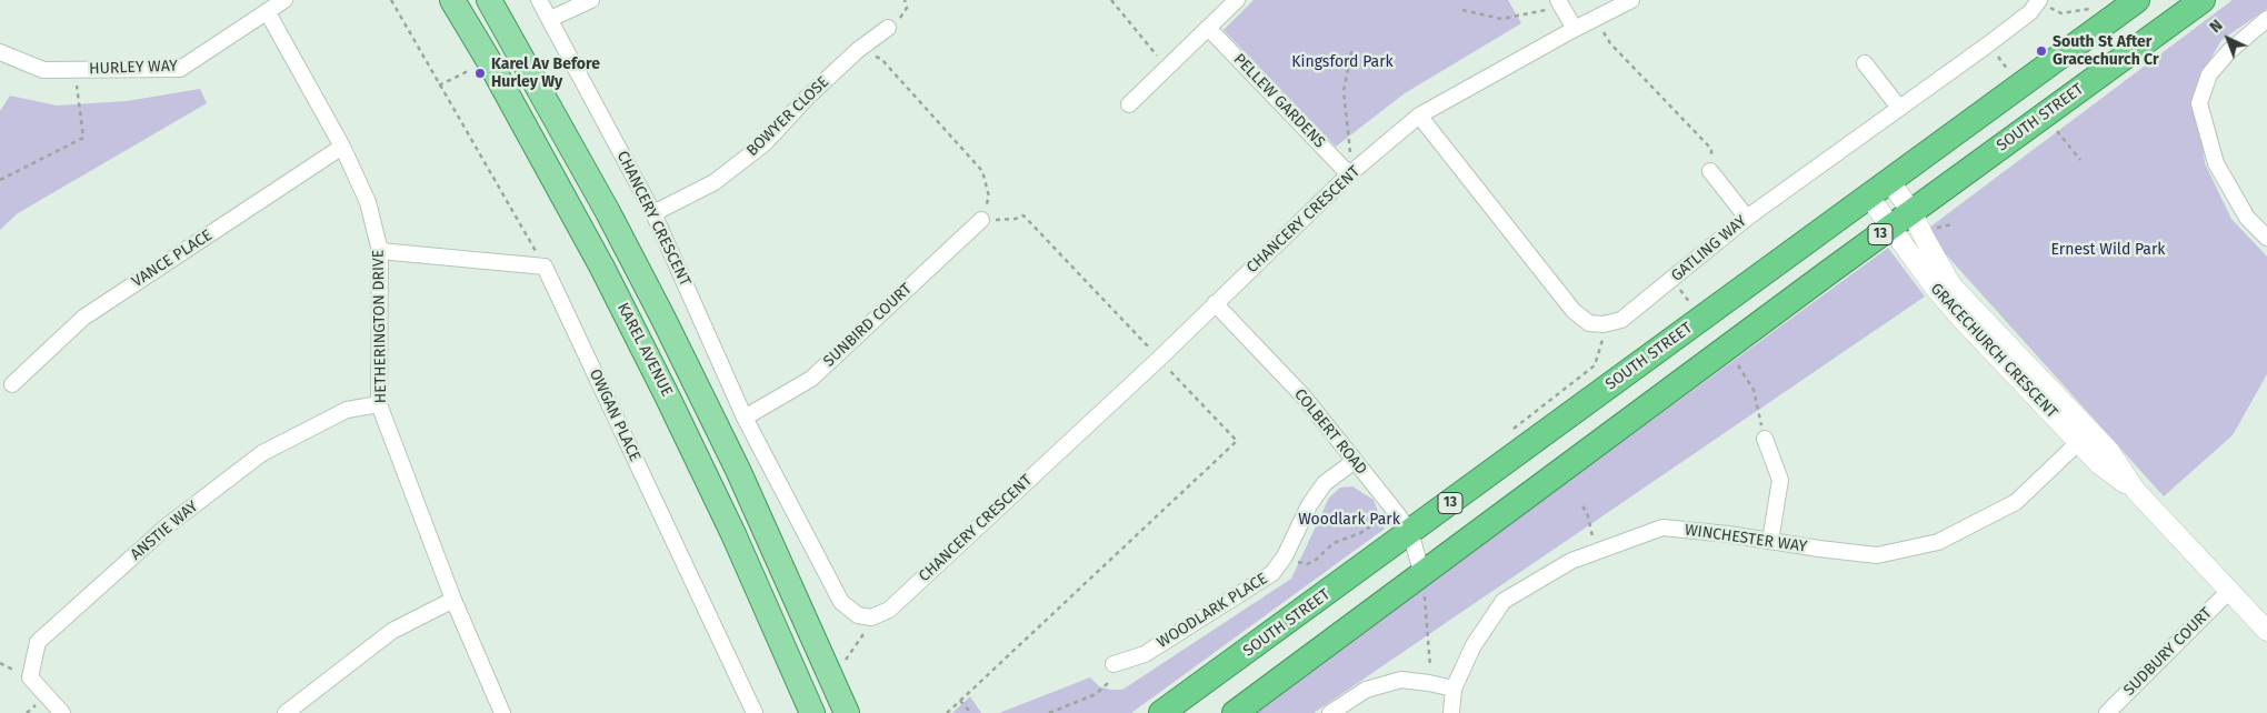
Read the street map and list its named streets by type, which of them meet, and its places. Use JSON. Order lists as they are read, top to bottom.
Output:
{
  "streets": {
    "highway": ["SOUTH STREET", "13"],
    "main road": ["KAREL AVENUE"],
    "street": [
      "HURLEY WAY",
      "PELLEW GARDENS",
      "BOWYER CLOSE",
      "CHANCERY CRESCENT",
      "GATLING WAY",
      "VANCE PLACE",
      "SUNBIRD COURT",
      "HETHERINGTON DRIVE",
      "GRACECHURCH CRESCENT",
      "OWGAN PLACE",
      "COLBERT ROAD",
      "ANSTIE WAY",
      "WINCHESTER WAY",
      "WOODLARK PLACE",
      "SUDBURY COURT"
    ]
  },
  "crossings": [
    ["HURLEY WAY", "HETHERINGTON DRIVE"],
    ["PELLEW GARDENS", "CHANCERY CRESCENT"],
    ["BOWYER CLOSE", "CHANCERY CRESCENT"],
    ["SOUTH STREET", "GRACECHURCH CRESCENT"],
    ["SOUTH STREET", "COLBERT ROAD"],
    ["CHANCERY CRESCENT", "SUNBIRD COURT"],
    ["CHANCERY CRESCENT", "COLBERT ROAD"],
    ["VANCE PLACE", "HETHERINGTON DRIVE"],
    ["HETHERINGTON DRIVE", "ANSTIE WAY"],
    ["GRACECHURCH CRESCENT", "WINCHESTER WAY"],
    ["GRACECHURCH CRESCENT", "SUDBURY COURT"],
    ["COLBERT ROAD", "WOODLARK PLACE"]
  ],
  "parks": ["Kingsford Park", "Ernest Wild Park", "Woodlark Park"],
  "places": ["South St After Gracechurch Cr", "Karel Av Before Hurley Wy"],
  "north": "top left"
}
